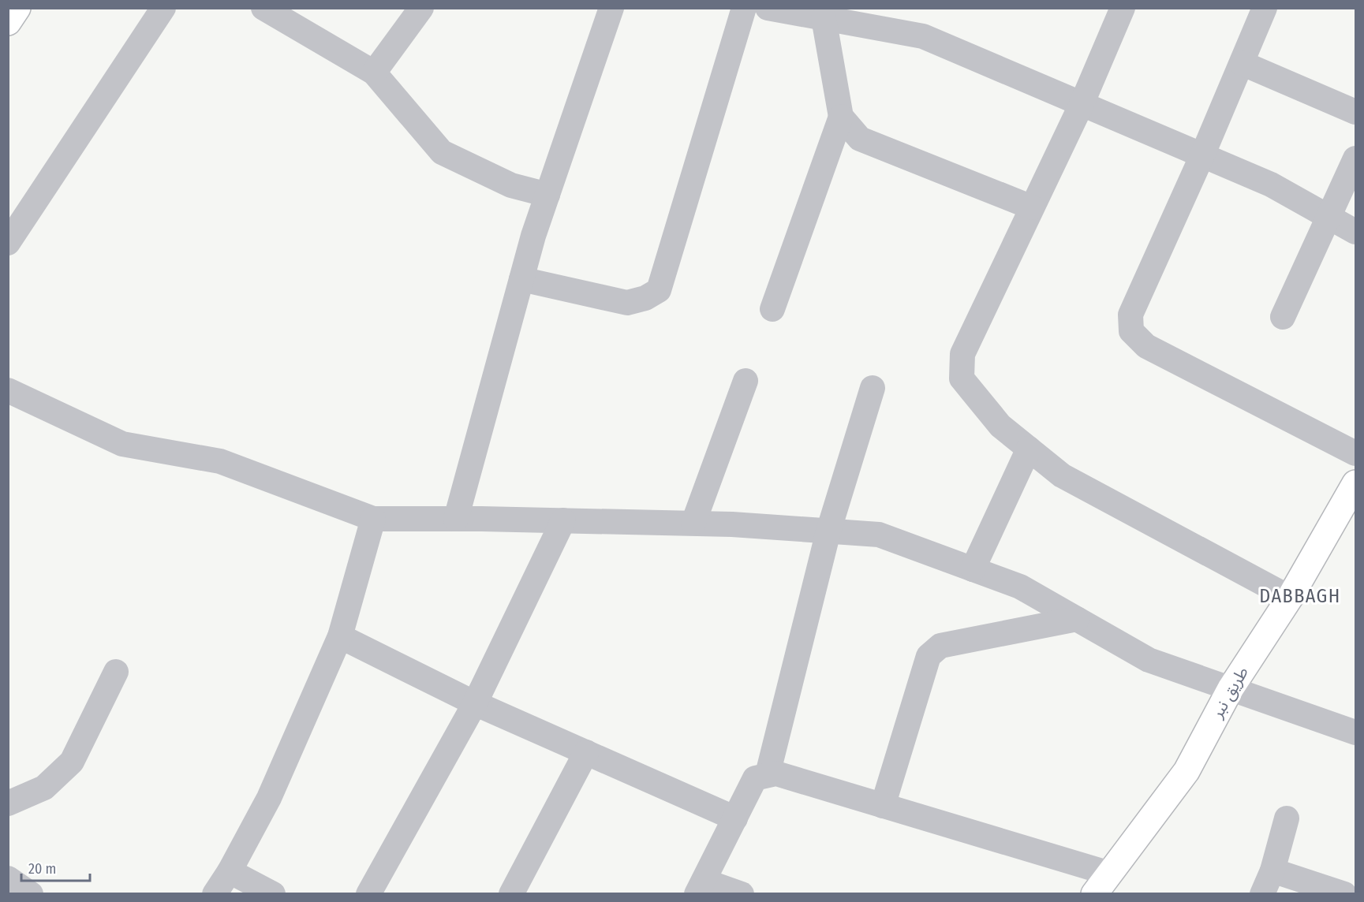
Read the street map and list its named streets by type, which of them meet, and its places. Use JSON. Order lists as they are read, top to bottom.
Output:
{
  "streets": {
    "main road": ["طريق نبر"]
  },
  "districts": ["DABBAGH"],
  "scale_bar": "20 m"
}
